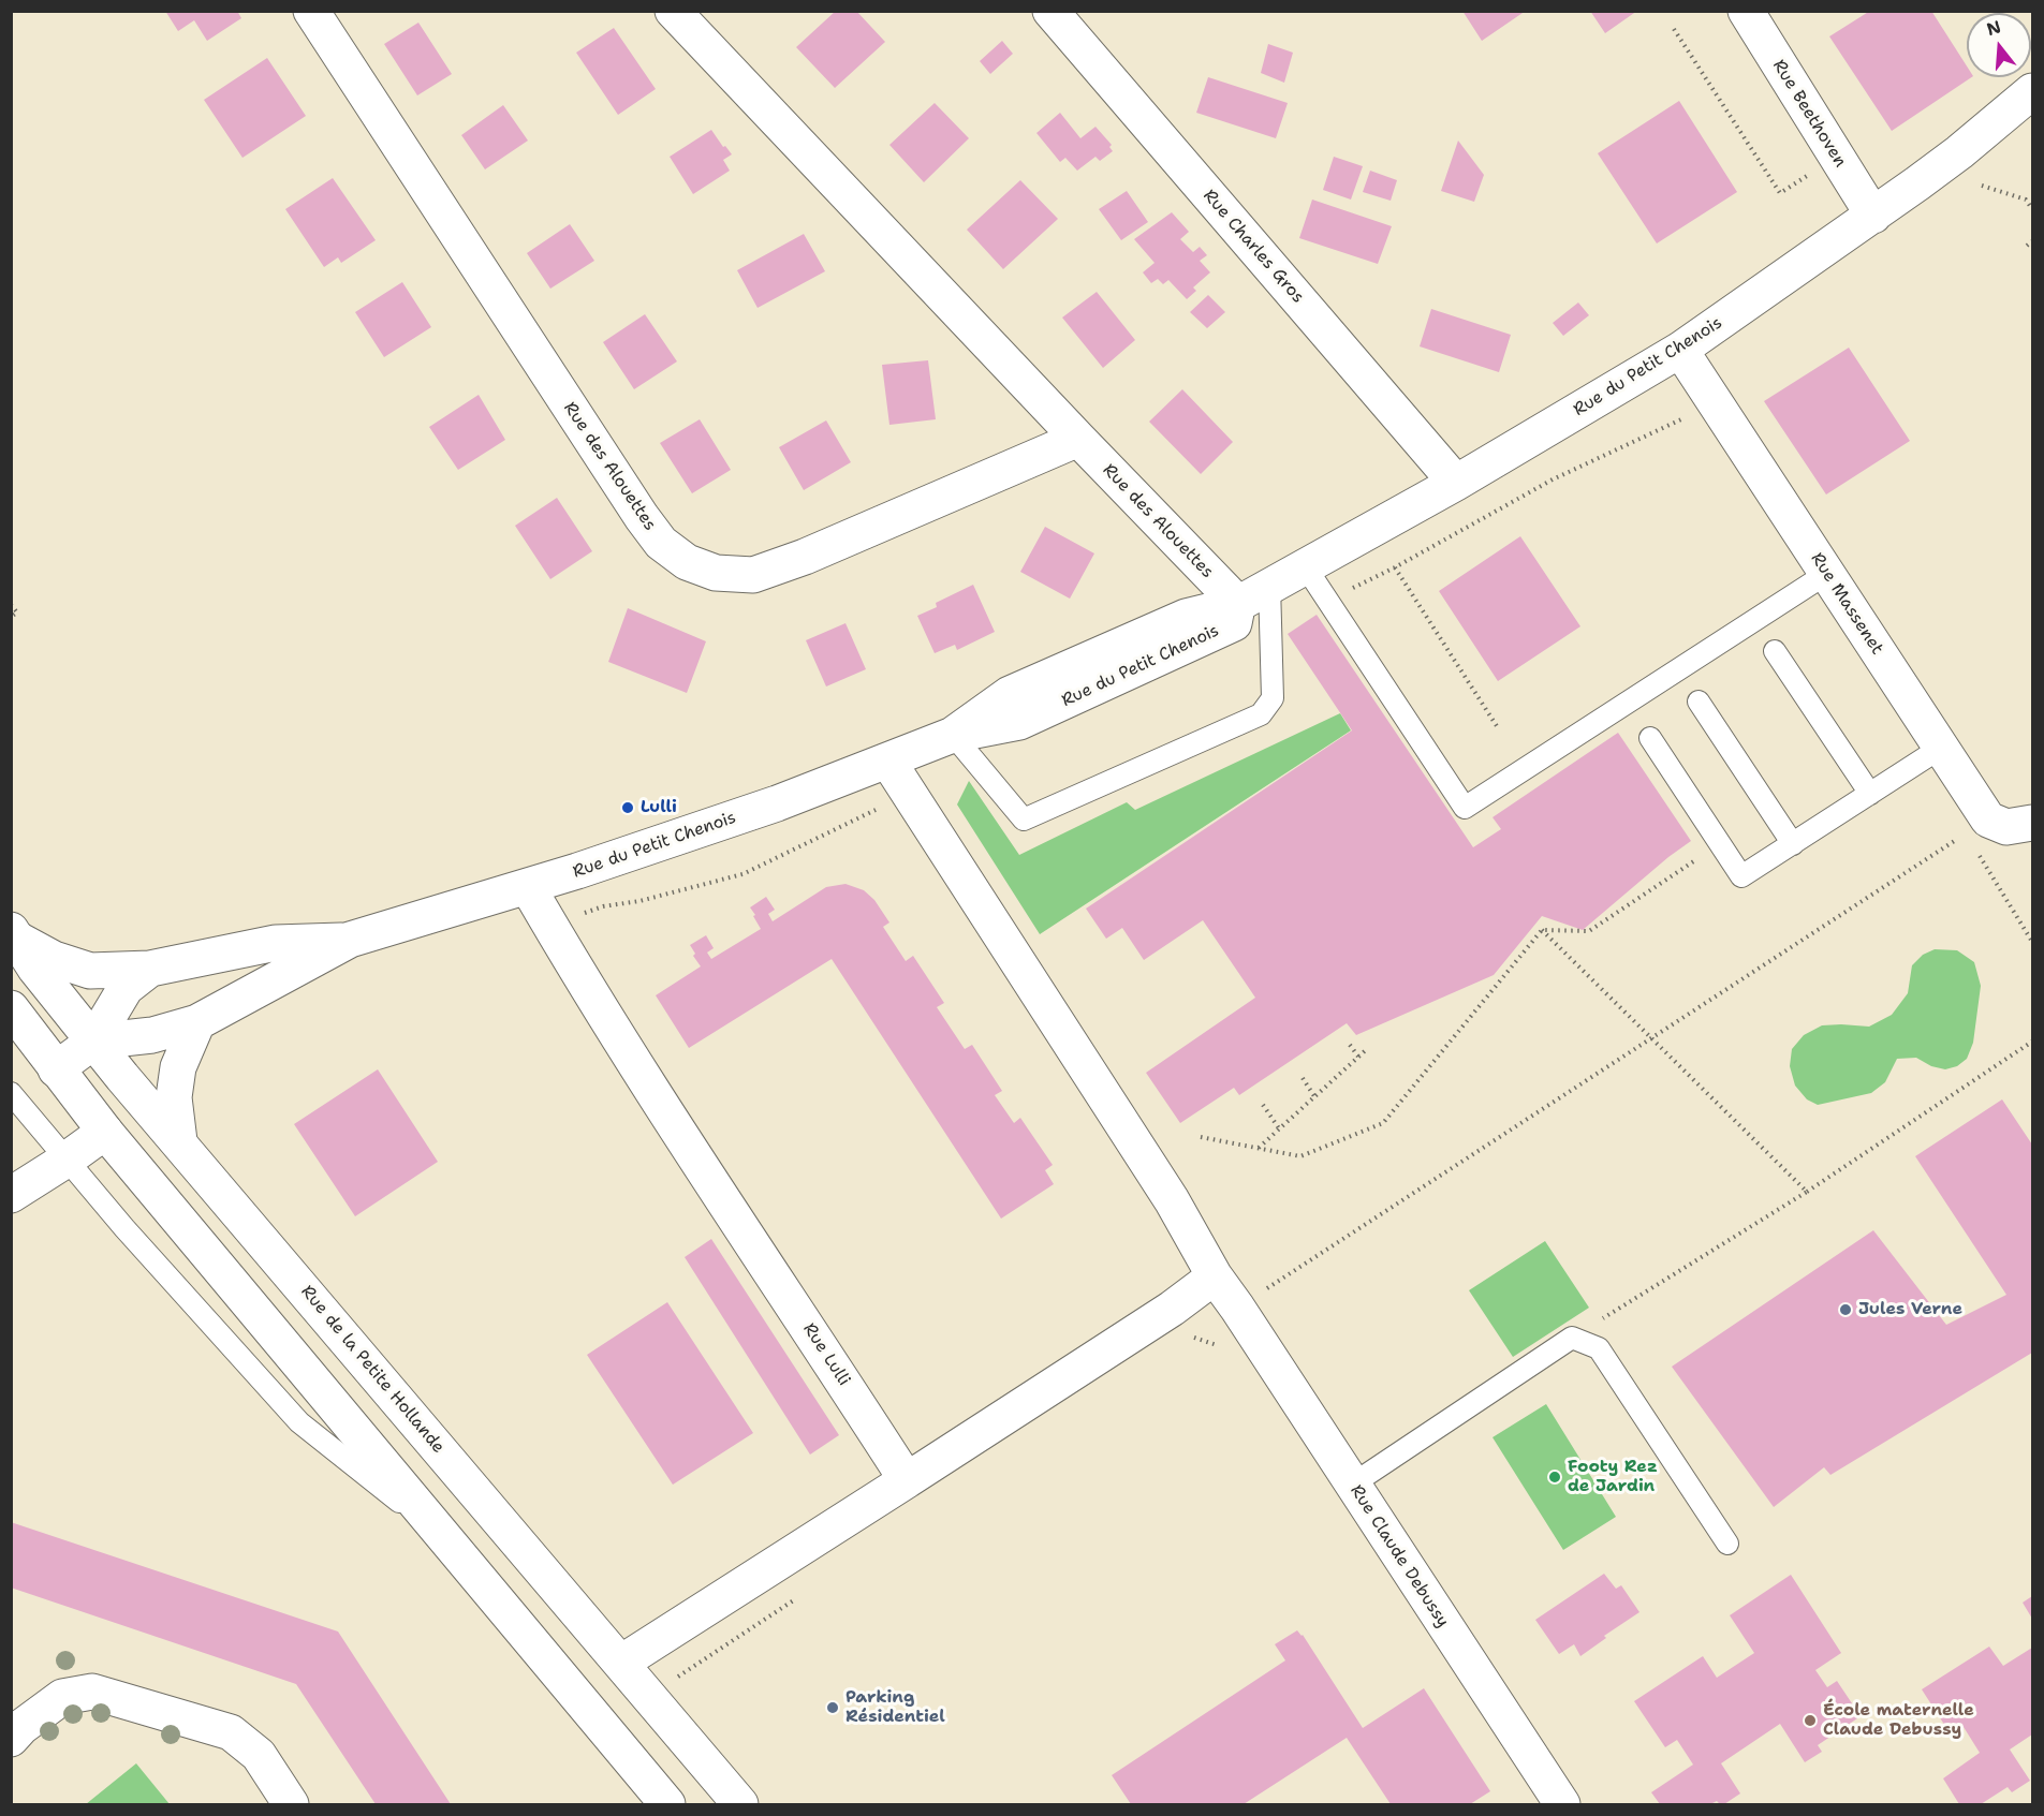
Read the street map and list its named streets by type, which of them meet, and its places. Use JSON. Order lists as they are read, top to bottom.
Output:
{
  "streets": {
    "street": [
      "Rue Beethoven",
      "Rue Charles Gros",
      "Rue du Petit Chenois",
      "Rue des Alouettes",
      "Rue Massenet",
      "Rue Lulli",
      "Rue de la Petite Hollande",
      "Rue Claude Debussy"
    ]
  },
  "crossings": [
    ["Rue Beethoven", "Rue du Petit Chenois"],
    ["Rue Charles Gros", "Rue du Petit Chenois"],
    ["Rue du Petit Chenois", "Rue des Alouettes"],
    ["Rue du Petit Chenois", "Rue Massenet"],
    ["Rue du Petit Chenois", "Rue Lulli"],
    ["Rue du Petit Chenois", "Rue de la Petite Hollande"]
  ],
  "places": [
    "Lulli",
    "Jules Verne",
    "Footy Rez de Jardin",
    "Parking Résidentiel",
    "École maternelle Claude Debussy"
  ],
  "north": "top"
}
